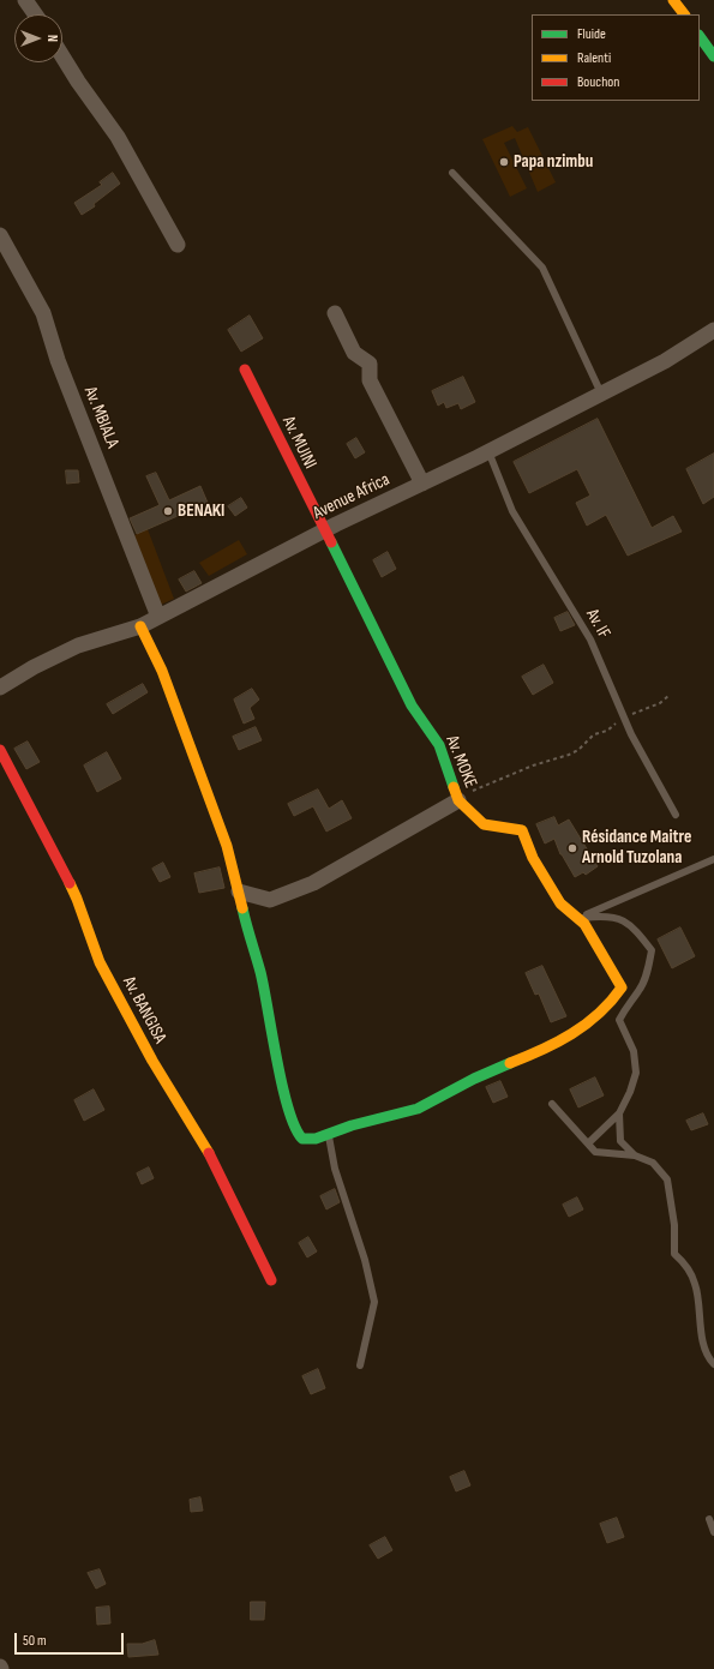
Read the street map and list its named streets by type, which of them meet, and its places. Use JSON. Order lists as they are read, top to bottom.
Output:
{
  "streets": {
    "street": [
      "Av. MBIALA",
      "Av. MUINI",
      "Avenue Africa",
      "Av. MOKE",
      "Av. BANGISA"
    ],
    "lane": ["Av. IF"]
  },
  "crossings": [
    ["Av. MBIALA", "Avenue Africa"],
    ["Av. MUINI", "Avenue Africa"],
    ["Av. MUINI", "Av. MOKE"],
    ["Avenue Africa", "Av. IF"],
    ["Avenue Africa", "Av. MOKE"]
  ],
  "places": ["Papa nzimbu", "BENAKI", "Résidance Maitre Arnold Tuzolana"],
  "legend": ["Fluide", "Ralenti", "Bouchon"],
  "scale_bar": "50 m",
  "north": "right"
}
